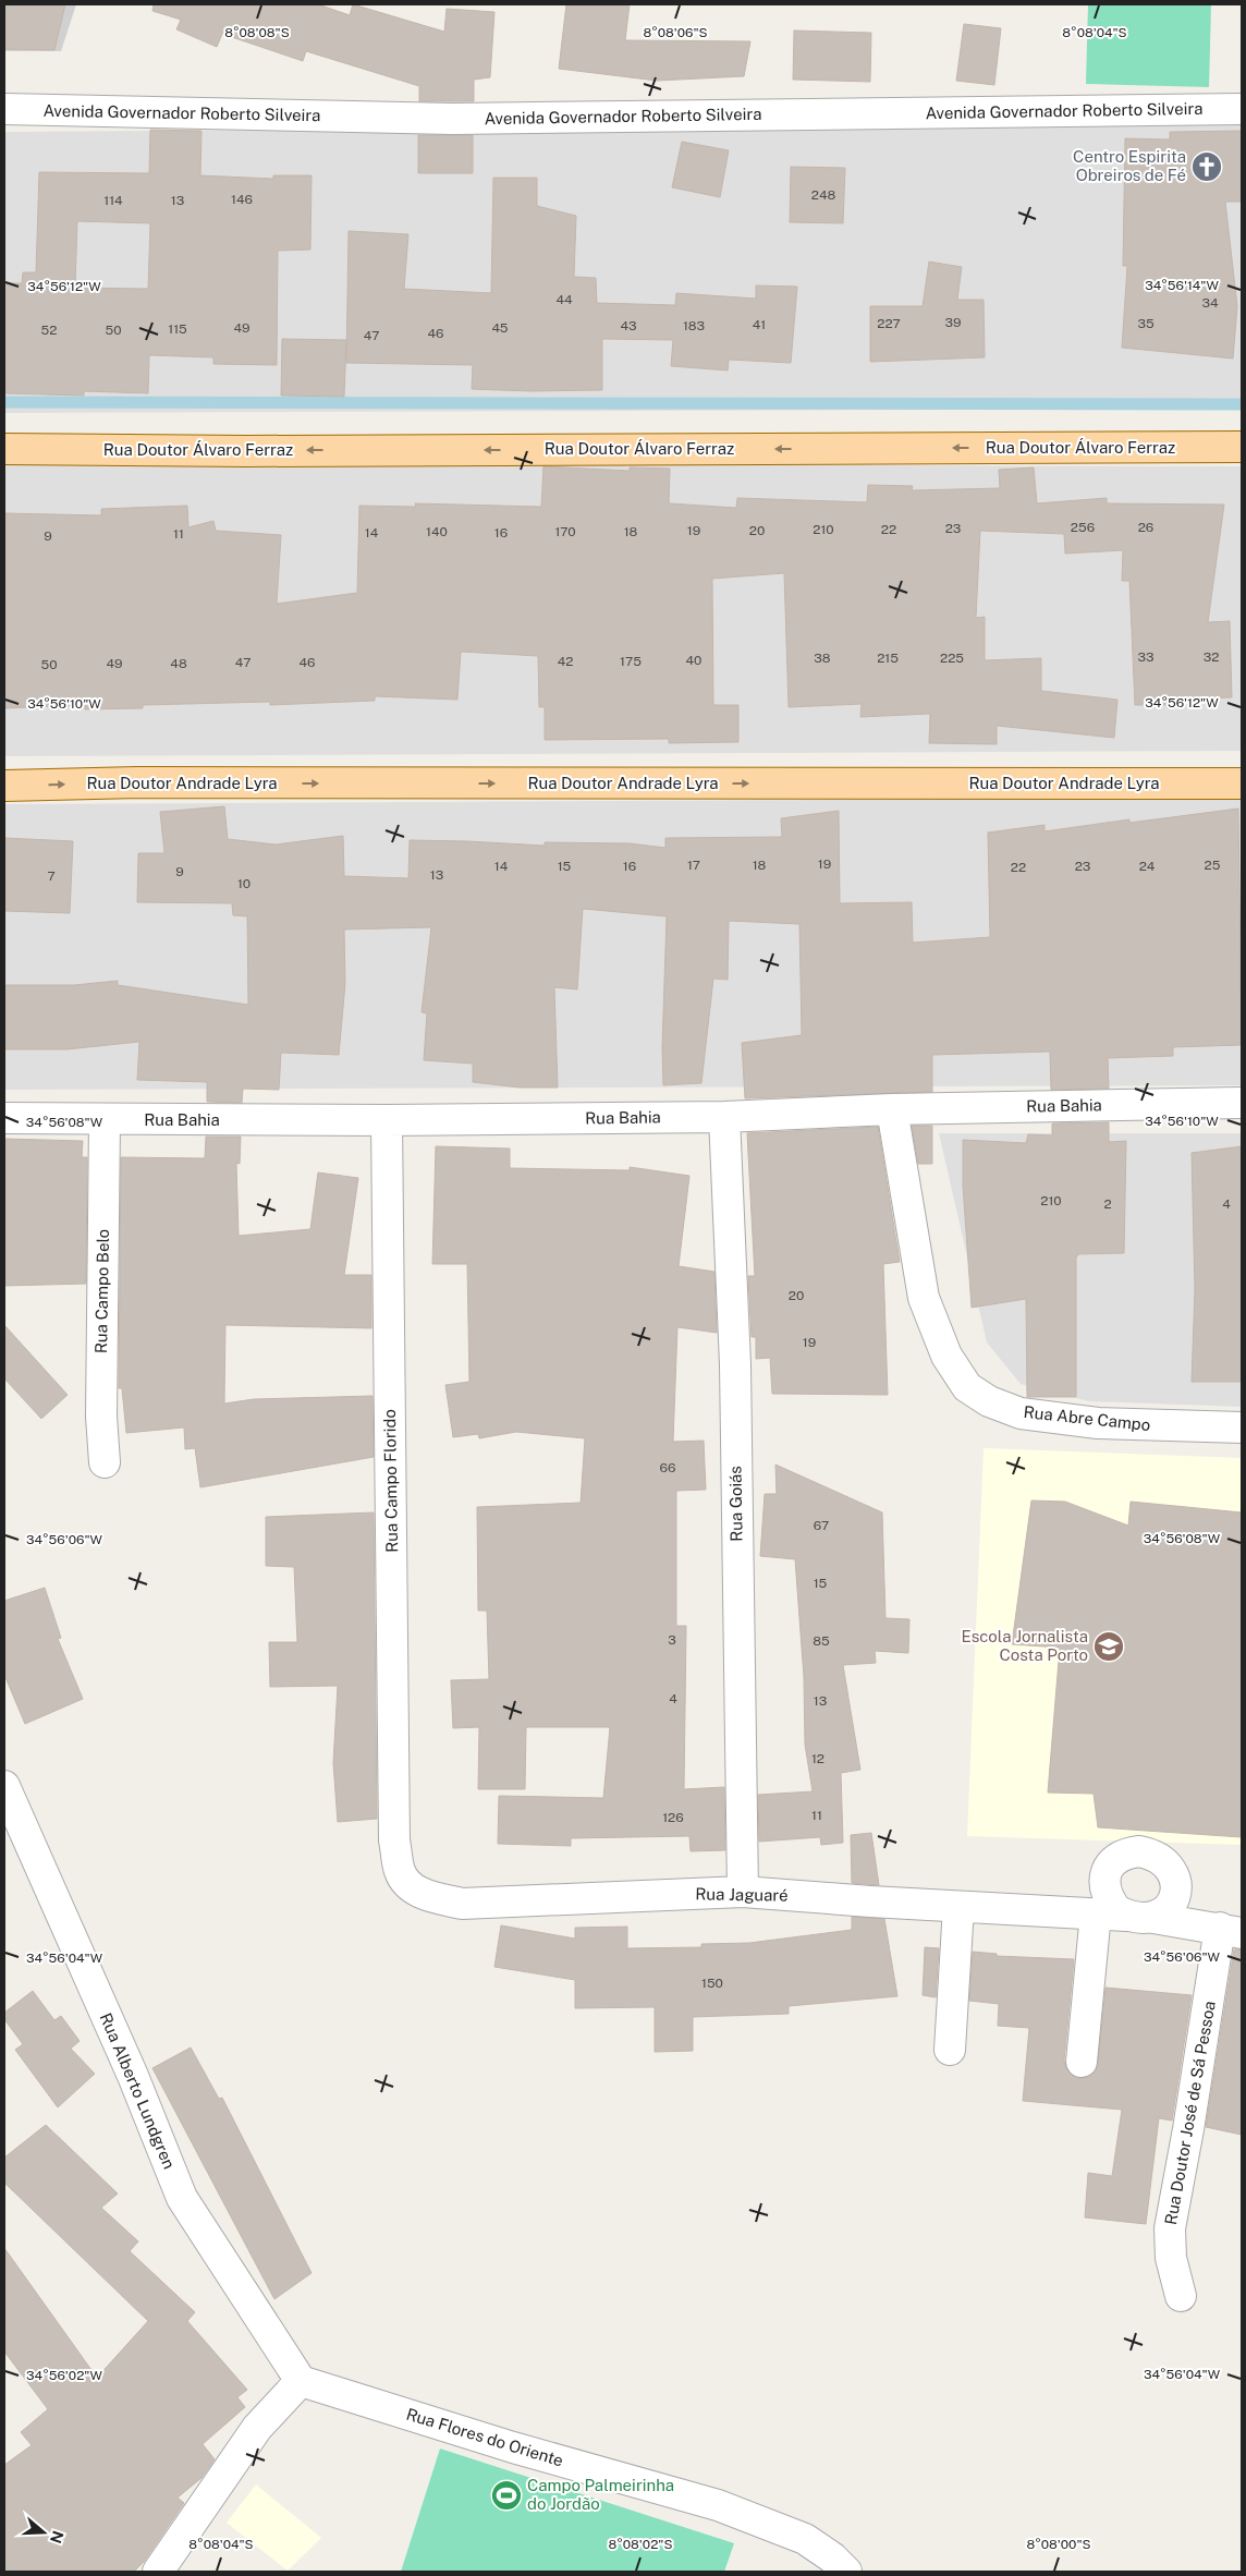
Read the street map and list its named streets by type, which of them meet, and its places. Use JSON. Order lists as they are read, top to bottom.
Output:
{
  "streets": {
    "main road": ["Rua Doutor Álvaro Ferraz", "Rua Doutor Andrade Lyra"],
    "street": [
      "Avenida Governador Roberto Silveira",
      "Rua Bahia",
      "Rua Campo Belo",
      "Rua Abre Campo",
      "Rua Campo Florido",
      "Rua Goiás",
      "Rua Jaguaré",
      "Rua Alberto Lundgren",
      "Rua Doutor José de Sá Pessoa",
      "Rua Flores do Oriente"
    ]
  },
  "crossings": [
    ["Rua Bahia", "Rua Campo Belo"],
    ["Rua Bahia", "Rua Abre Campo"],
    ["Rua Bahia", "Rua Campo Florido"],
    ["Rua Bahia", "Rua Goiás"],
    ["Rua Campo Florido", "Rua Jaguaré"],
    ["Rua Goiás", "Rua Jaguaré"],
    ["Rua Jaguaré", "Rua Doutor José de Sá Pessoa"],
    ["Rua Alberto Lundgren", "Rua Flores do Oriente"]
  ],
  "one_way": ["Rua Doutor Álvaro Ferraz", "Rua Doutor Andrade Lyra"],
  "places": {
    "church": ["Centro Espirita Obreiros de Fé"],
    "school or university": ["Escola Jornalista Costa Porto"],
    "sports": ["Campo Palmeirinha do Jordão"]
  },
  "house_numbers": [
    "248",
    "146",
    "114",
    "13",
    "44",
    "34",
    "39",
    "227",
    "35",
    "41",
    "43",
    "183",
    "49",
    "45",
    "115",
    "52",
    "50",
    "46",
    "47",
    "256",
    "26",
    "23",
    "210",
    "22",
    "19",
    "20",
    "140",
    "170",
    "18",
    "14",
    "16",
    "11",
    "9",
    "33",
    "32",
    "38",
    "215",
    "225",
    "40",
    "42",
    "175",
    "47",
    "46",
    "49",
    "48",
    "50",
    "19",
    "17",
    "18",
    "25",
    "14",
    "15",
    "16",
    "23",
    "24",
    "22",
    "9",
    "13",
    "7",
    "10",
    "210",
    "2",
    "4",
    "20",
    "19",
    "66",
    "67",
    "15",
    "3",
    "85",
    "4",
    "13",
    "12",
    "11",
    "126",
    "150"
  ],
  "north": "right",
  "coordinates": [
    "8°08'08\"S",
    "8°08'06\"S",
    "8°08'04\"S",
    "34°56'14\"W",
    "34°56'12\"W",
    "34°56'10\"W",
    "34°56'08\"W",
    "34°56'06\"W",
    "34°56'04\"W",
    "34°56'02\"W",
    "8°08'02\"S",
    "8°08'00\"S"
  ]
}
